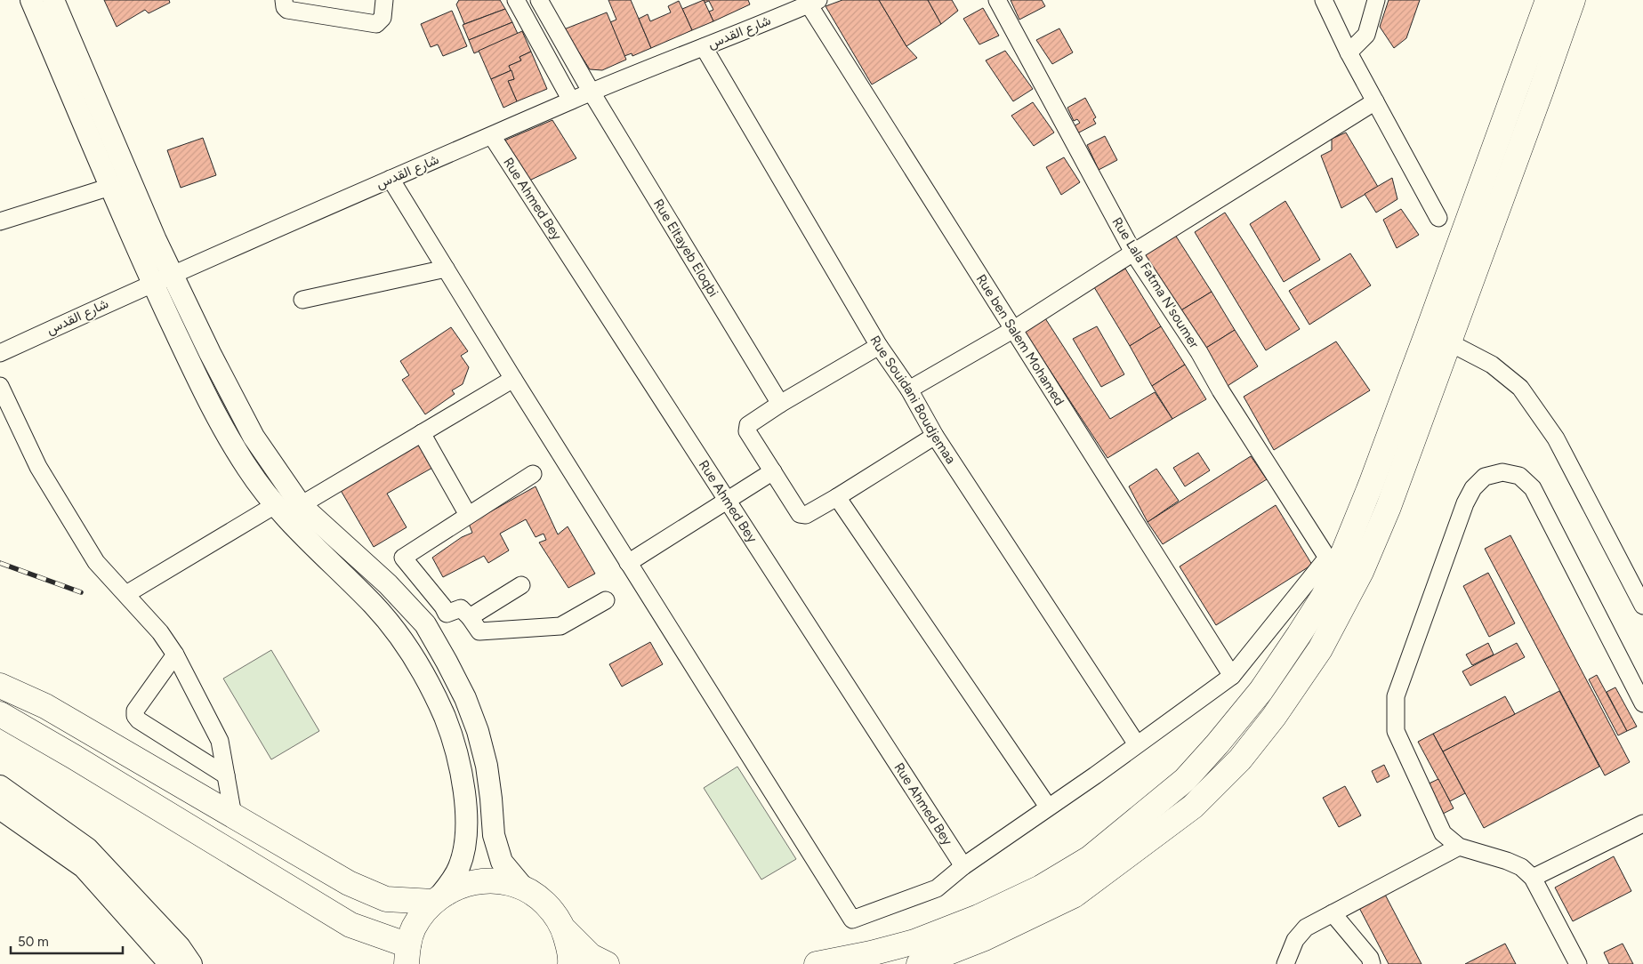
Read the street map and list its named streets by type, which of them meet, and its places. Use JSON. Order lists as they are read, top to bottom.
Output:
{
  "streets": {
    "street": [
      "شارع القدس",
      "Rue Ahmed Bey",
      "Rue Eltayeb Eloqbi",
      "Rue Lala Fatma N'soumer",
      "Rue ben Salem Mohamed",
      "Rue Souidani Boudjemaa"
    ]
  },
  "crossings": [
    ["شارع القدس", "Rue Ahmed Bey"],
    ["شارع القدس", "Rue Eltayeb Eloqbi"],
    ["شارع القدس", "Rue ben Salem Mohamed"],
    ["شارع القدس", "Rue Souidani Boudjemaa"],
    ["Rue Lala Fatma N'soumer", "Rue ben Salem Mohamed"]
  ],
  "scale_bar": "50 m"
}
